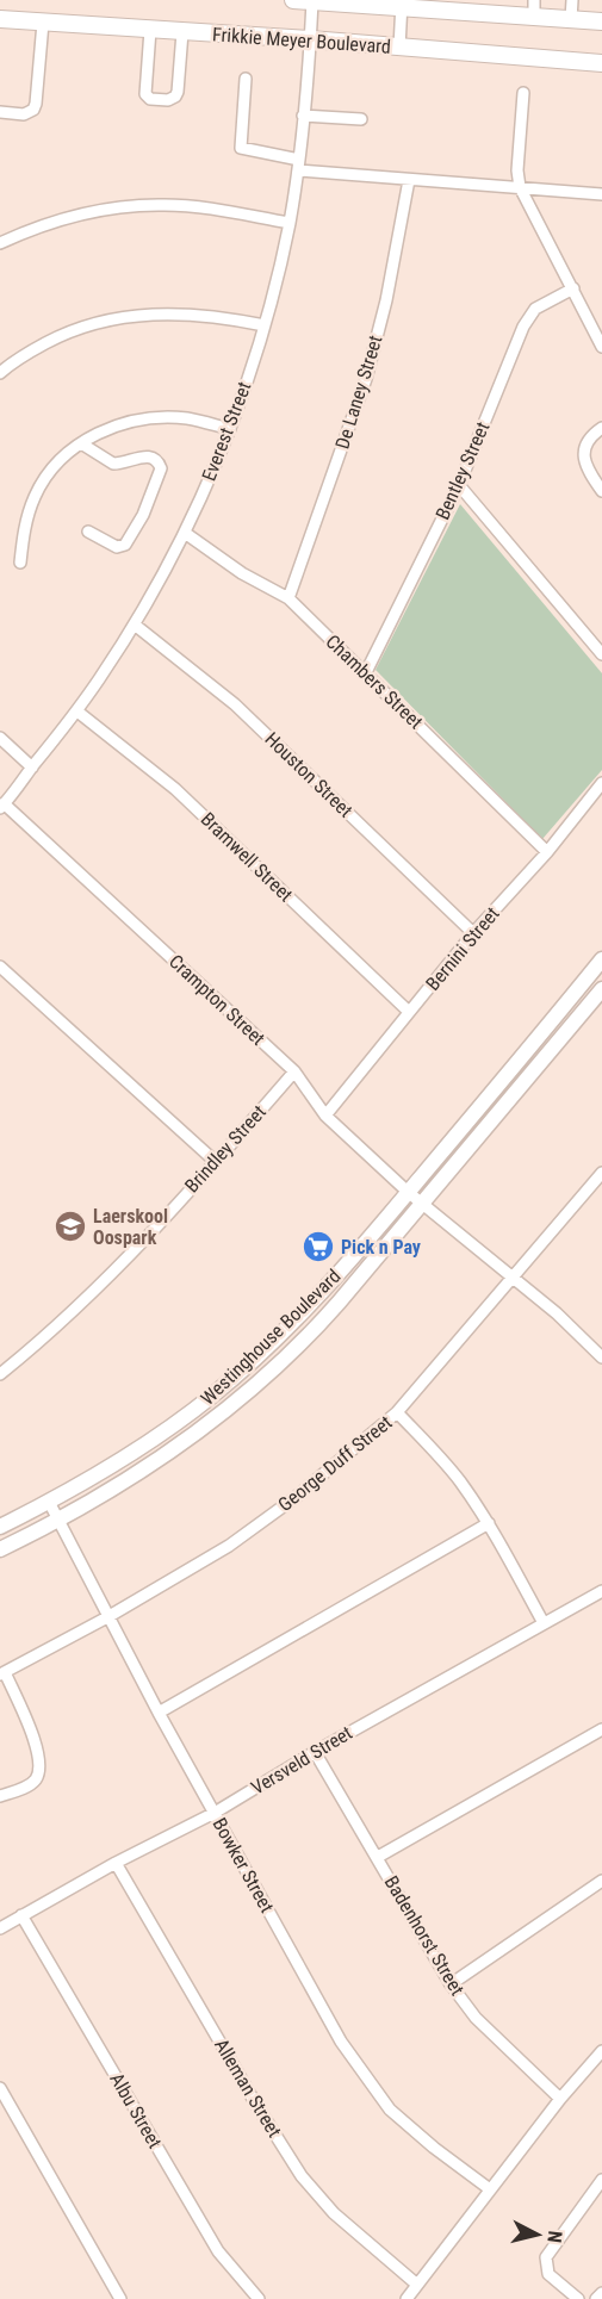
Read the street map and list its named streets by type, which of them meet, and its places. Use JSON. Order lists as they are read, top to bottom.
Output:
{
  "streets": {
    "main road": ["Frikkie Meyer Boulevard"],
    "street": [
      "De Laney Street",
      "Everest Street",
      "Bentley Street",
      "Chambers Street",
      "Houston Street",
      "Bramwell Street",
      "Bernini Street",
      "Crampton Street",
      "Brindley Street",
      "Westinghouse Boulevard",
      "George Duff Street",
      "Versveld Street",
      "Bowker Street",
      "Badenhorst Street",
      "Alleman Street",
      "Albu Street"
    ]
  },
  "crossings": [
    ["Frikkie Meyer Boulevard", "Everest Street"],
    ["De Laney Street", "Chambers Street"],
    ["Everest Street", "Chambers Street"],
    ["Everest Street", "Houston Street"],
    ["Everest Street", "Bramwell Street"],
    ["Everest Street", "Crampton Street"],
    ["Bentley Street", "Chambers Street"],
    ["Chambers Street", "Bernini Street"],
    ["Houston Street", "Bernini Street"],
    ["Bramwell Street", "Bernini Street"],
    ["Bernini Street", "Crampton Street"],
    ["Crampton Street", "Brindley Street"],
    ["Crampton Street", "Westinghouse Boulevard"],
    ["Crampton Street", "George Duff Street"],
    ["Westinghouse Boulevard", "Bowker Street"],
    ["George Duff Street", "Bowker Street"],
    ["Versveld Street", "Bowker Street"],
    ["Versveld Street", "Badenhorst Street"],
    ["Versveld Street", "Alleman Street"],
    ["Versveld Street", "Albu Street"]
  ],
  "places": {
    "school or university": ["Laerskool Oospark"],
    "supermarket": ["Pick n Pay"]
  },
  "north": "right"
}
